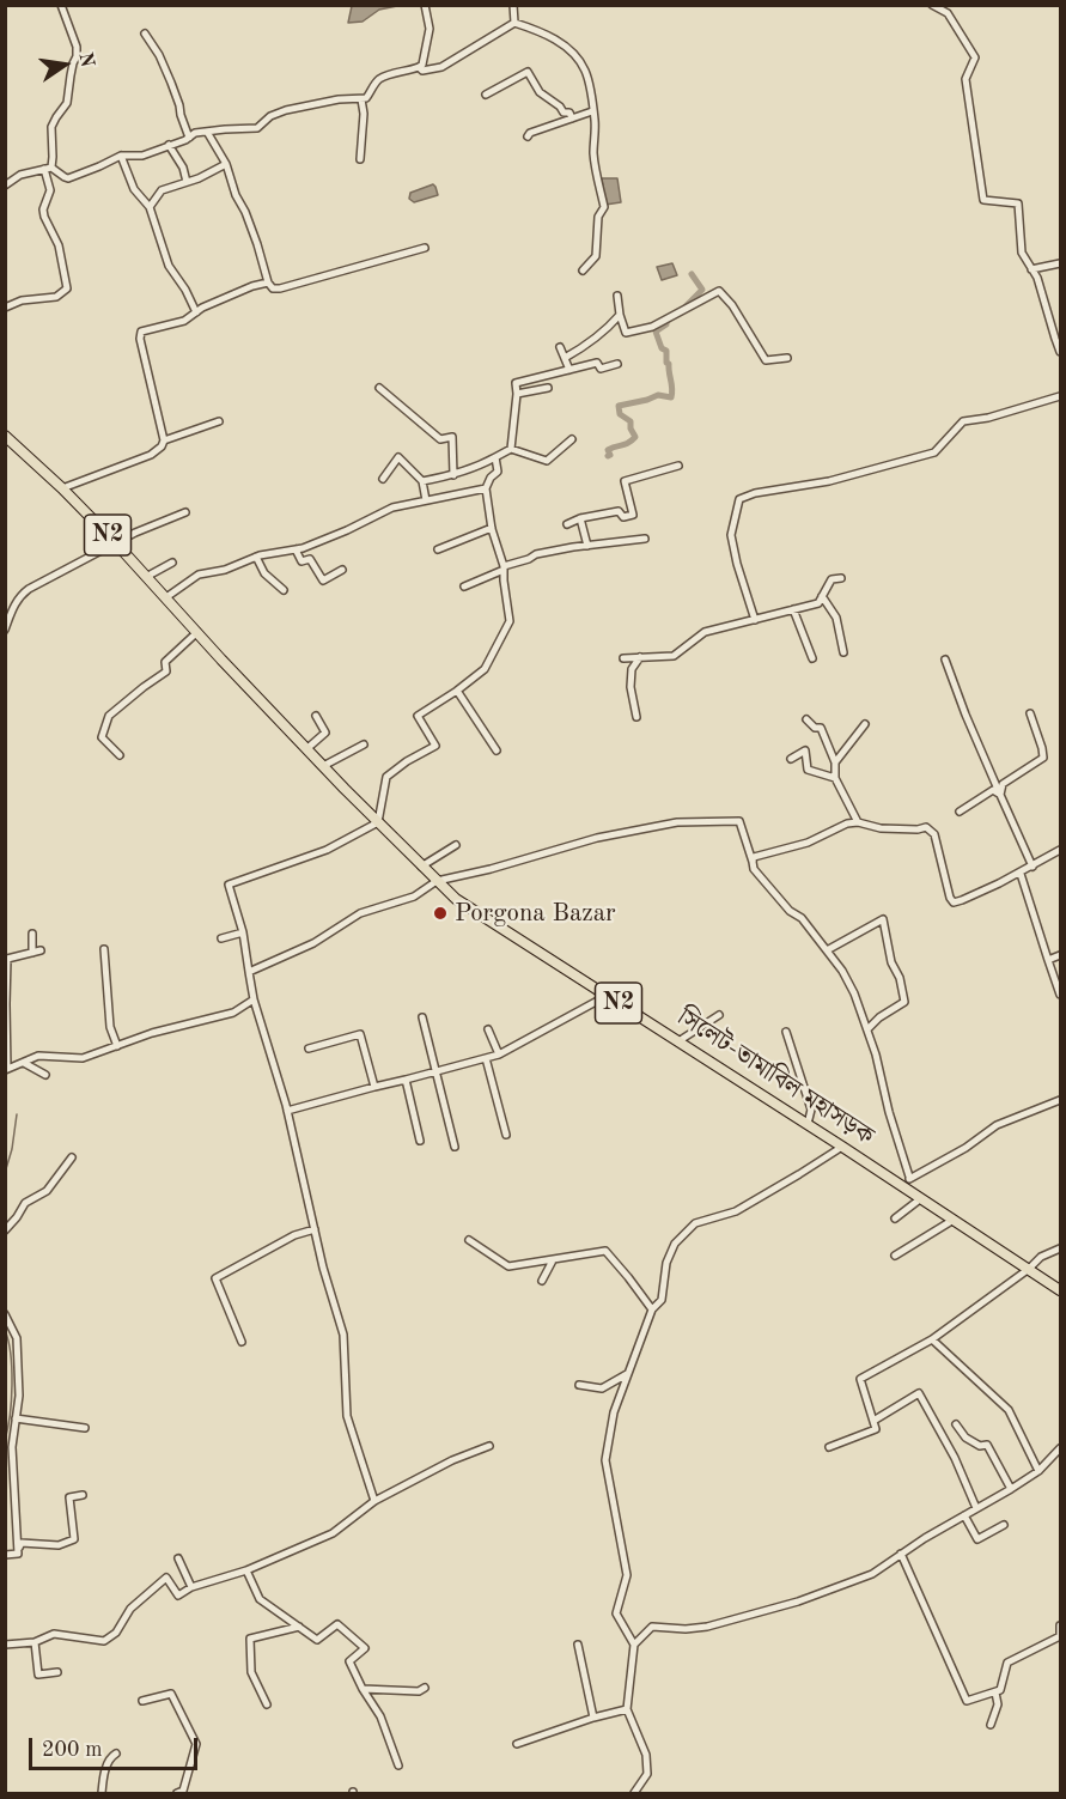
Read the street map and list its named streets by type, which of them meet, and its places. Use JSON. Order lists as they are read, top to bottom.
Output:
{
  "streets": {
    "highway": ["N2", "সিলেট-তামাবিল মহাসড়ক"]
  },
  "crossings": [
    ["N2", "সিলেট-তামাবিল মহাসড়ক"]
  ],
  "places": ["Porgona Bazar"],
  "scale_bar": "200 m",
  "north": "right"
}
